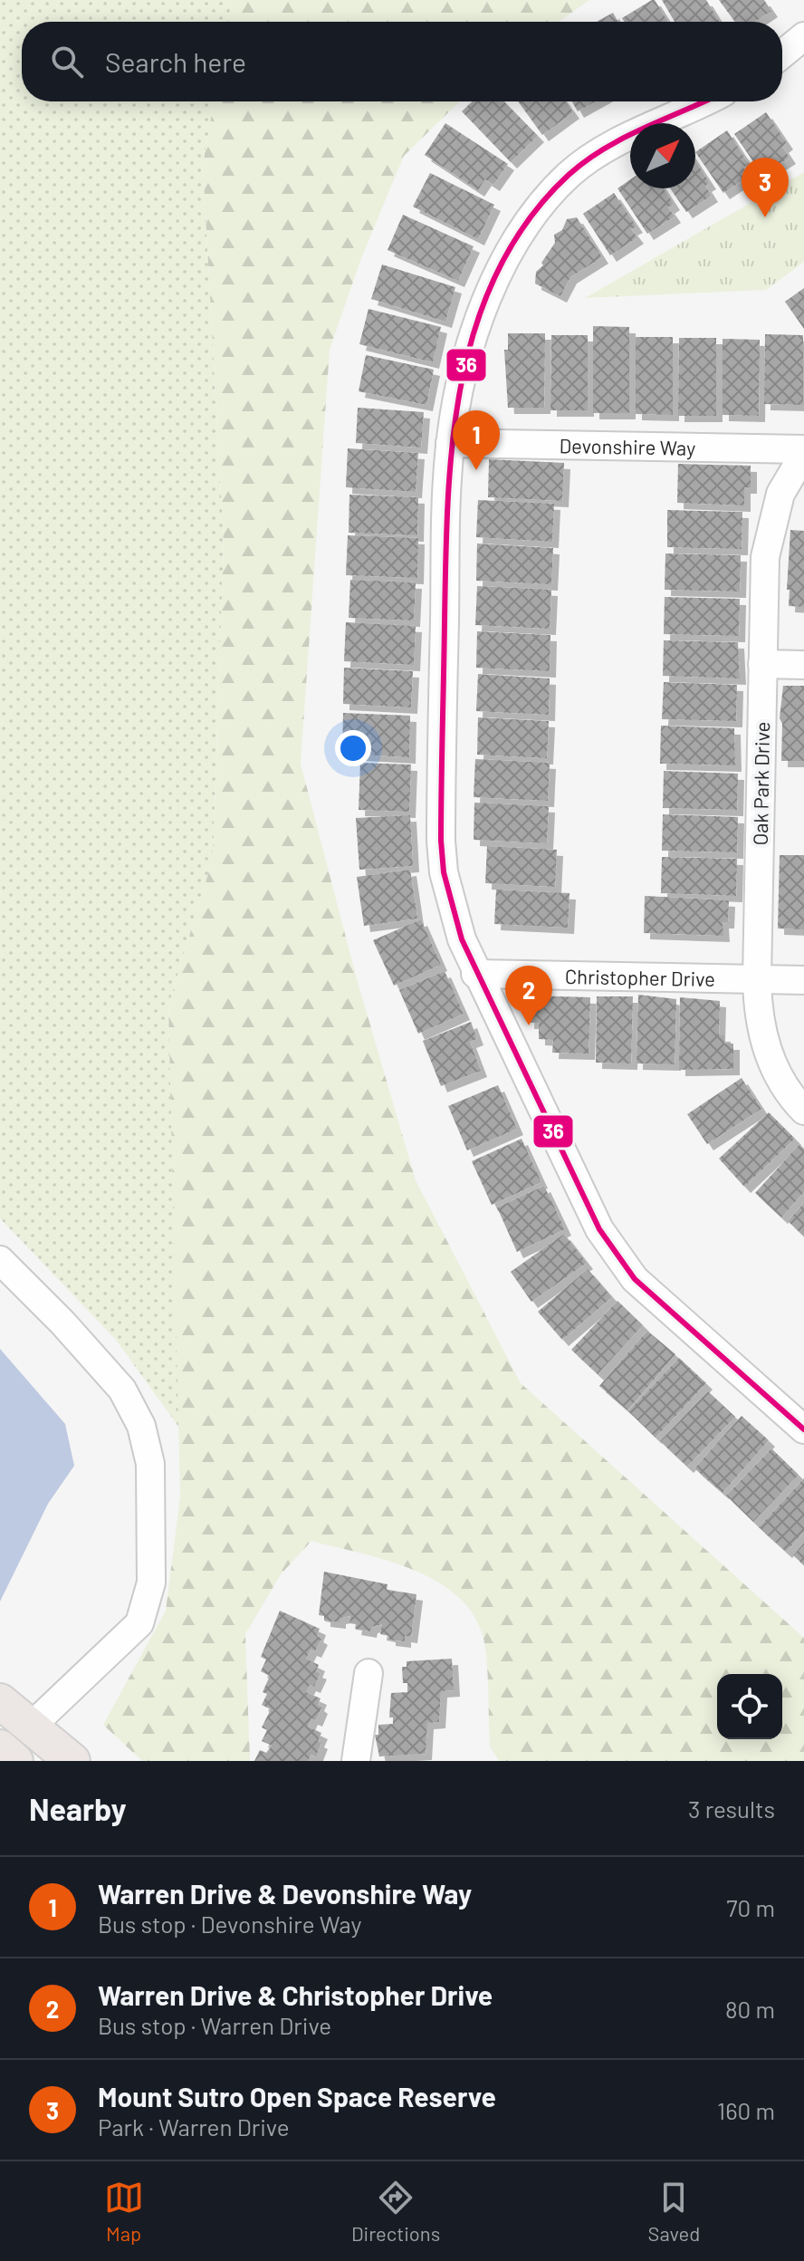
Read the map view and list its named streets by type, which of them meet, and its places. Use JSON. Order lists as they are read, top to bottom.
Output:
{
  "streets": {
    "street": ["Devonshire Way", "Oak Park Drive", "Christopher Drive"]
  },
  "crossings": [
    ["Devonshire Way", "Oak Park Drive"],
    ["Oak Park Drive", "Christopher Drive"]
  ],
  "lines": ["transit line 36"],
  "north": "top right",
  "page": {
    "search": "Search here",
    "pins": ["3", "1", "2"],
    "heading": ["Nearby", "3 results"],
    "list": [
      {
        "mark": "1",
        "name": "Warren Drive & Devonshire Way",
        "note": "Bus stop · Devonshire Way",
        "value": "70 m"
      },
      {
        "mark": "2",
        "name": "Warren Drive & Christopher Drive",
        "note": "Bus stop · Warren Drive",
        "value": "80 m"
      },
      {
        "mark": "3",
        "name": "Mount Sutro Open Space Reserve",
        "note": "Park · Warren Drive",
        "value": "160 m"
      }
    ],
    "nav": ["Map", "Directions", "Saved"]
  }
}
